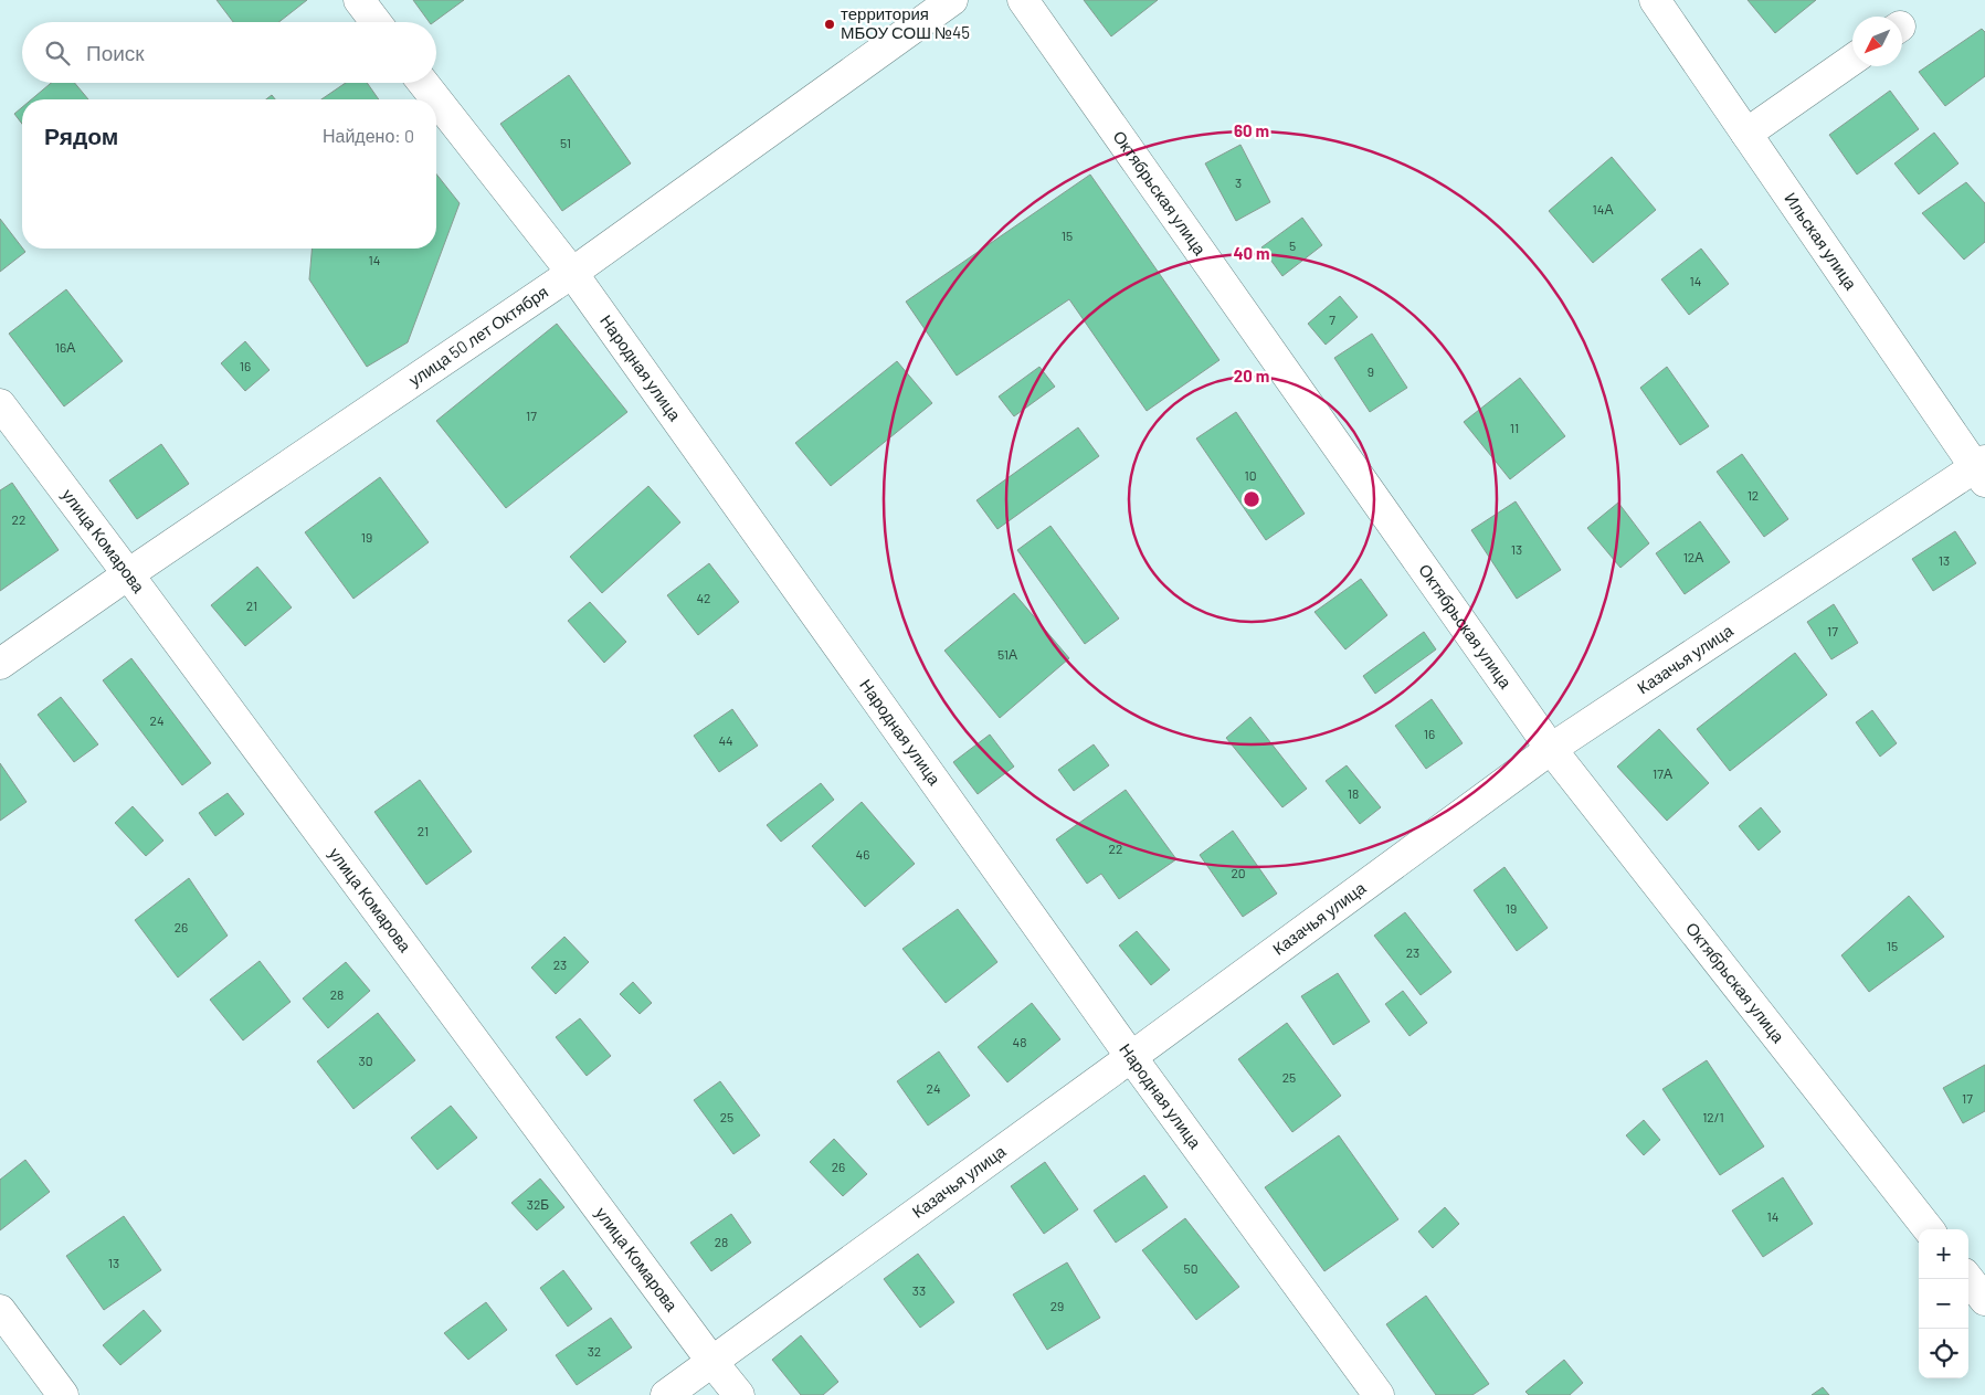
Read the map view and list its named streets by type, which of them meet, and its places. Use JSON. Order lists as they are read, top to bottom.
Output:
{
  "streets": {
    "street": [
      "Октябрьская улица",
      "Ильская улица",
      "улица 50 лет Октября",
      "Народная улица",
      "улица Комарова",
      "Казачья улица"
    ]
  },
  "crossings": [
    ["Октябрьская улица", "Казачья улица"],
    ["Ильская улица", "Казачья улица"],
    ["улица 50 лет Октября", "Народная улица"],
    ["улица 50 лет Октября", "улица Комарова"],
    ["Народная улица", "Казачья улица"],
    ["улица Комарова", "Казачья улица"]
  ],
  "places": ["территория МБОУ СОШ №45"],
  "house_numbers": [
    "51",
    "3",
    "14А",
    "15",
    "5",
    "14",
    "14",
    "7",
    "16А",
    "16",
    "9",
    "17",
    "11",
    "10",
    "12",
    "22",
    "19",
    "13",
    "12А",
    "13",
    "42",
    "21",
    "17",
    "51А",
    "24",
    "16",
    "44",
    "17А",
    "18",
    "21",
    "22",
    "46",
    "20",
    "19",
    "26",
    "15",
    "23",
    "23",
    "28",
    "48",
    "30",
    "25",
    "24",
    "17",
    "25",
    "12/1",
    "26",
    "32Б",
    "14",
    "28",
    "13",
    "50",
    "33",
    "29",
    "32"
  ],
  "north": "bottom left",
  "page": {
    "search": "Поиск",
    "heading": ["Рядом", "Найдено: 0"],
    "map_buttons": ["+", "−"]
  },
  "rings": ["60 m", "40 m", "20 m"]
}
